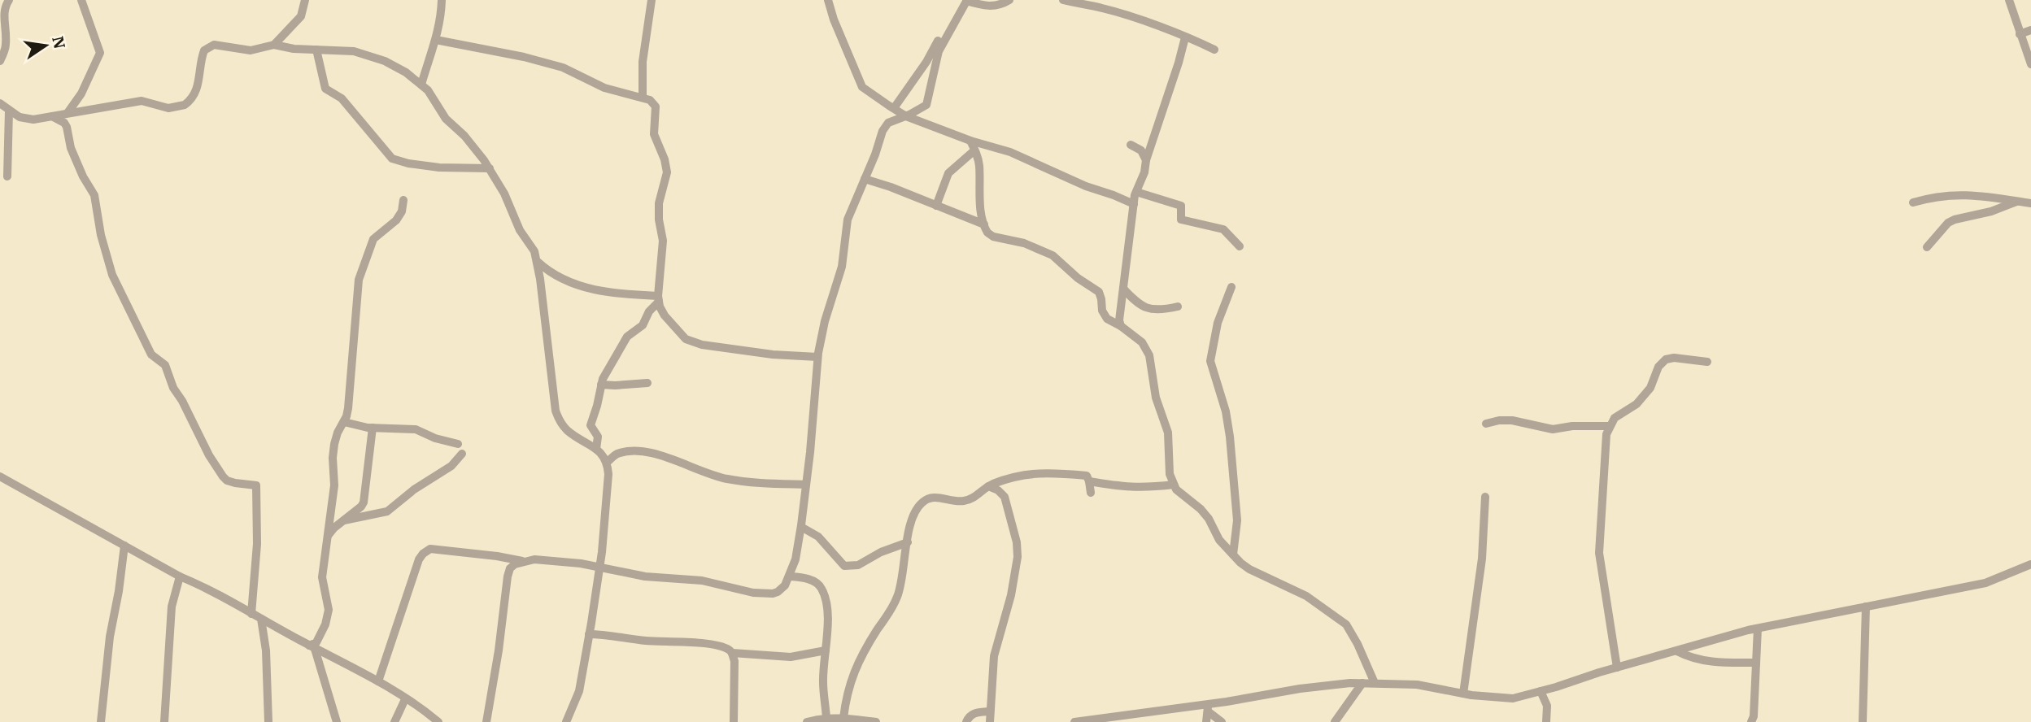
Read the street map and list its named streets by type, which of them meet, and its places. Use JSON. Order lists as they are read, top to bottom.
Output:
{
  "north": "right"
}
